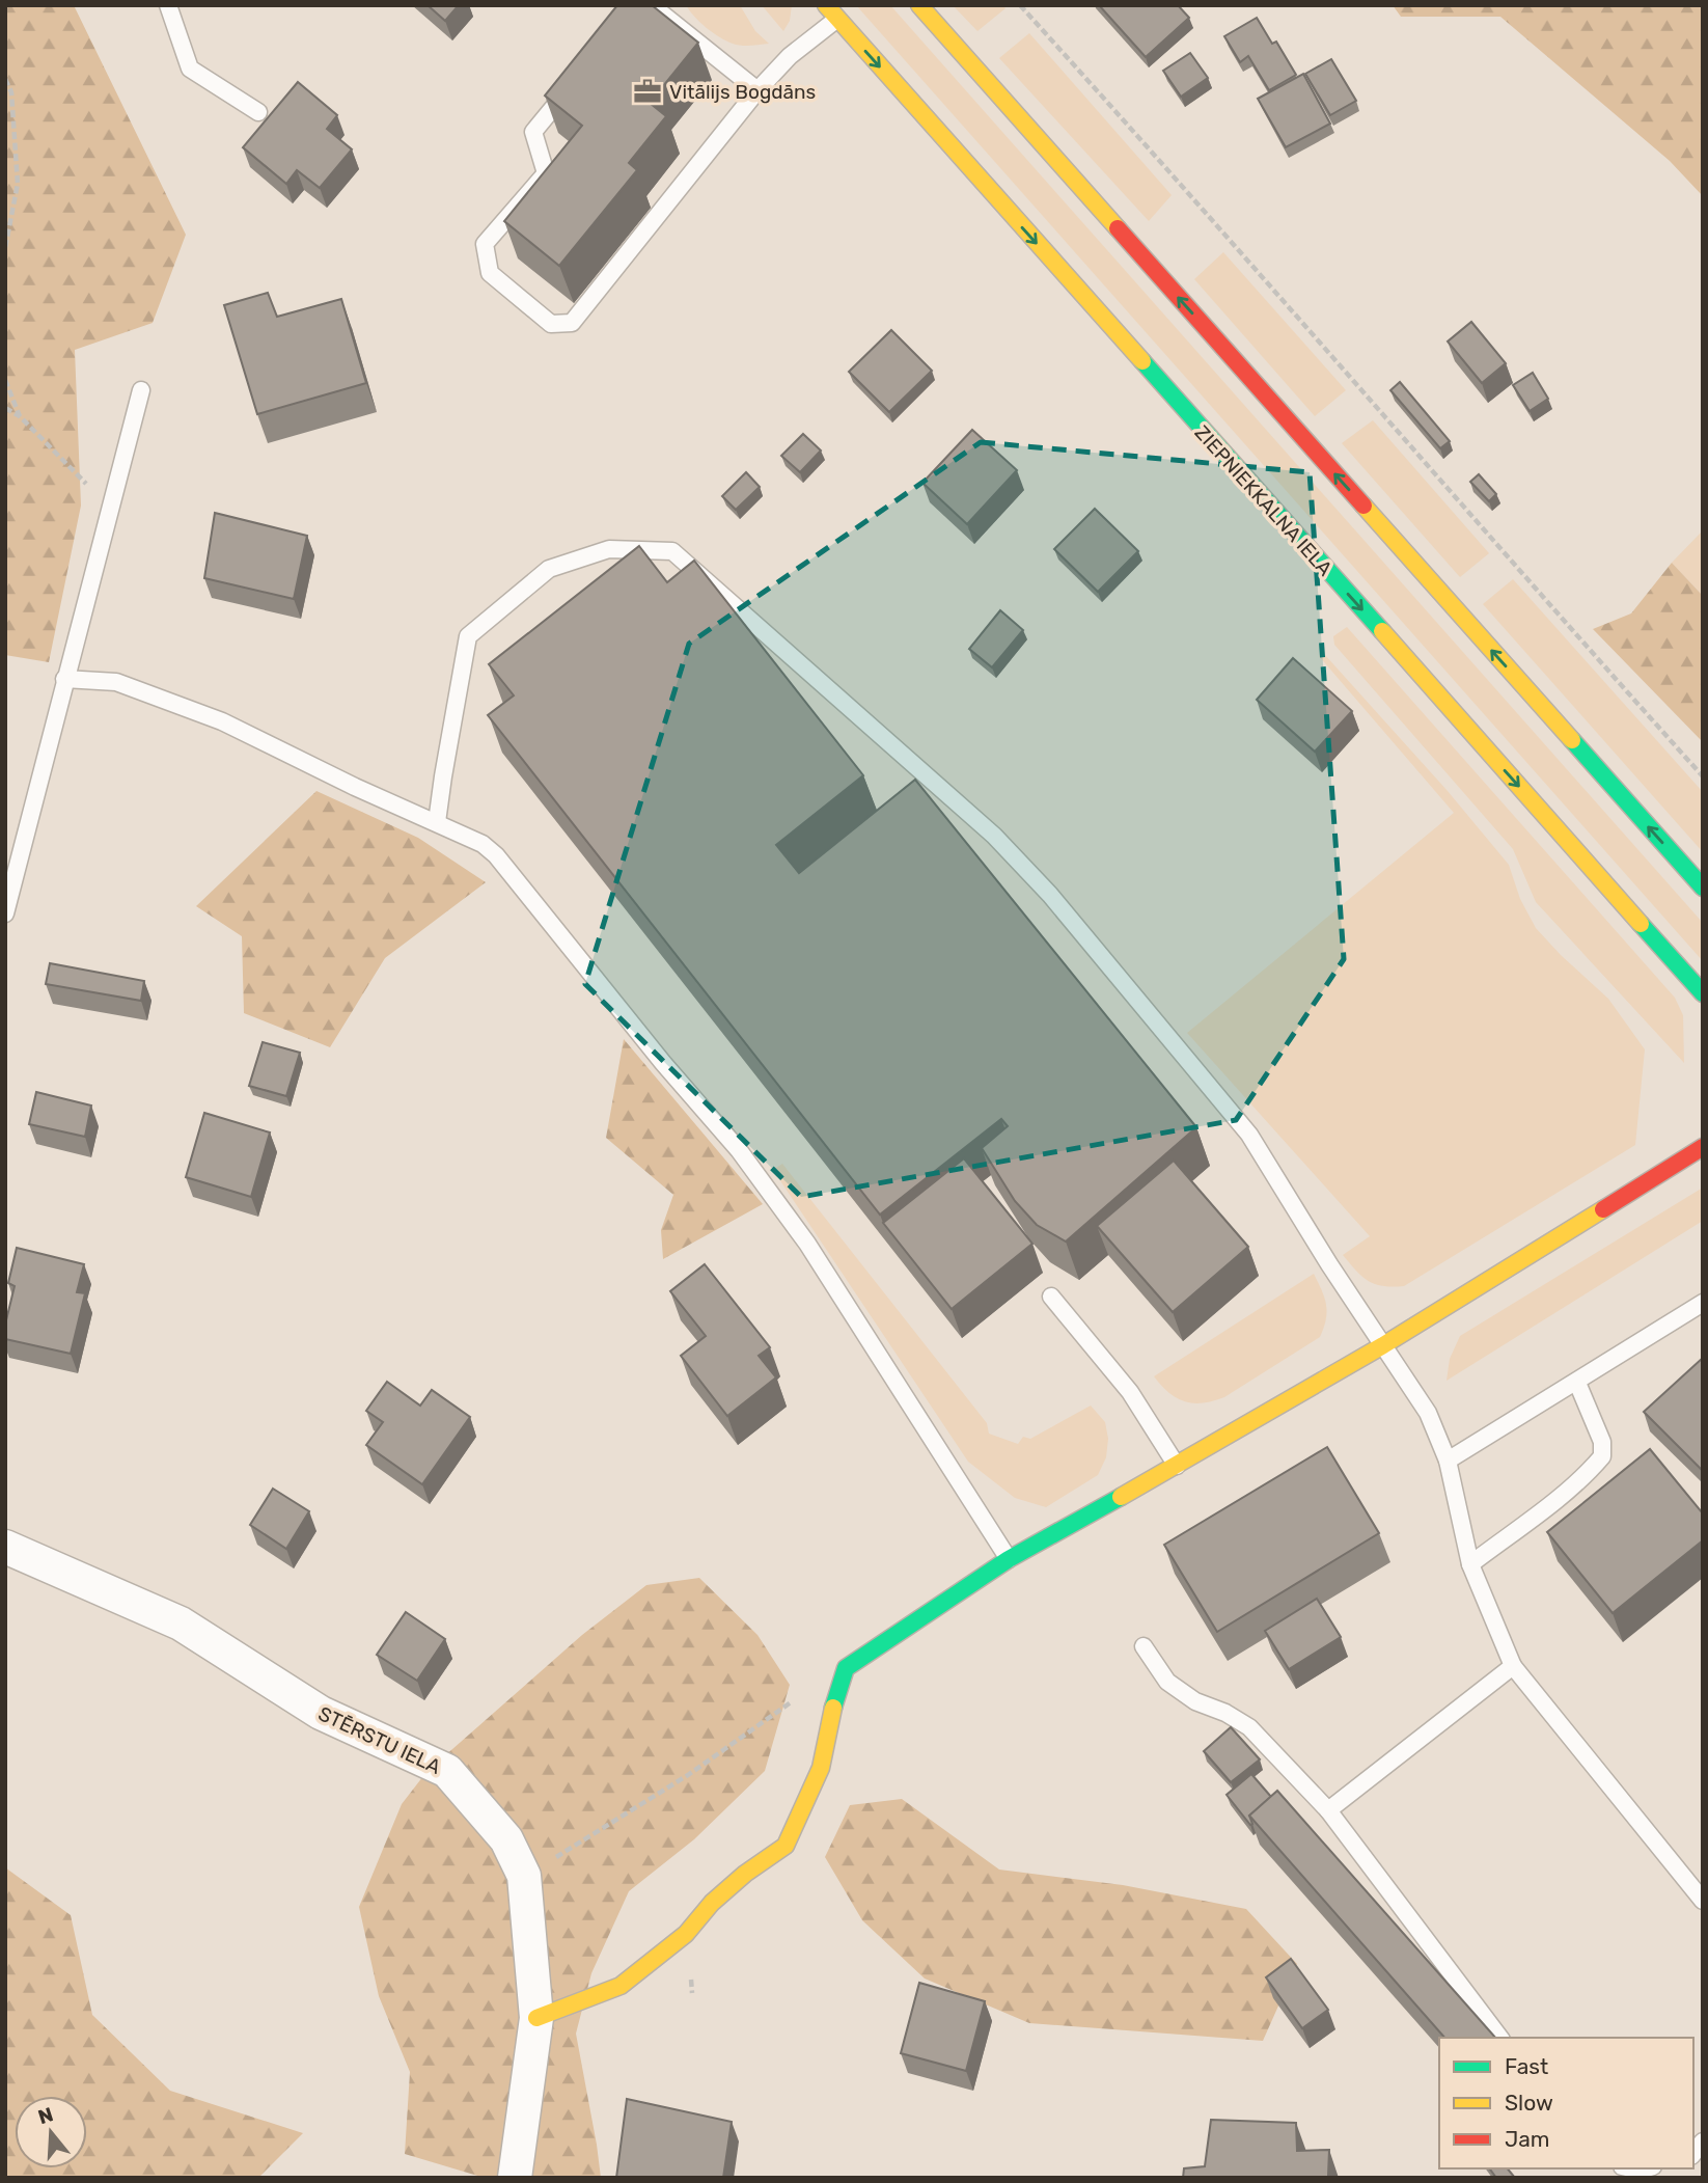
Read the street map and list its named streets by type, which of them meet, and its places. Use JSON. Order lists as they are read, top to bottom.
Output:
{
  "streets": {
    "main road": ["ZIEPNIEKKALNA IELA"],
    "street": ["STĒRSTU IELA"]
  },
  "places": {
    "office": ["Vitālijs Bogdāns"]
  },
  "legend": ["Fast", "Slow", "Jam"],
  "north": "top"
}
